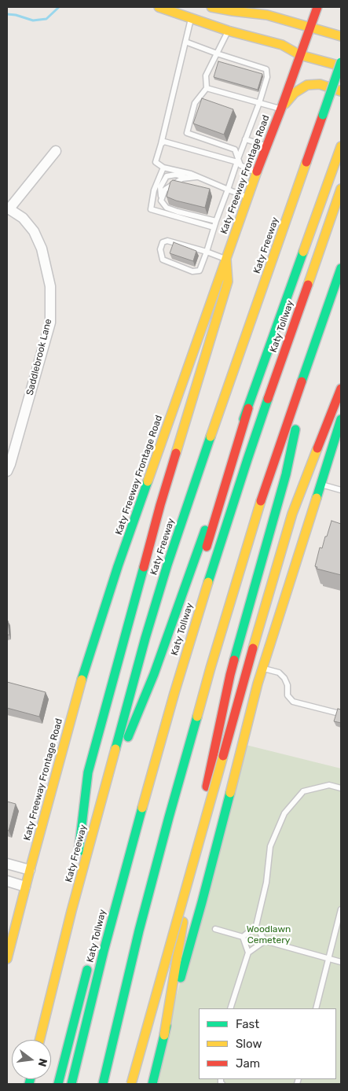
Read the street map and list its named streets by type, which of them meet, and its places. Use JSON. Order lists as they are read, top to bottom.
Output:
{
  "streets": {
    "main road": ["Katy Freeway Frontage Road", "Katy Freeway", "Katy Tollway"],
    "street": ["Saddlebrook Lane"]
  },
  "parks": ["Woodlawn Cemetery"],
  "legend": ["Fast", "Slow", "Jam"],
  "north": "right"
}
